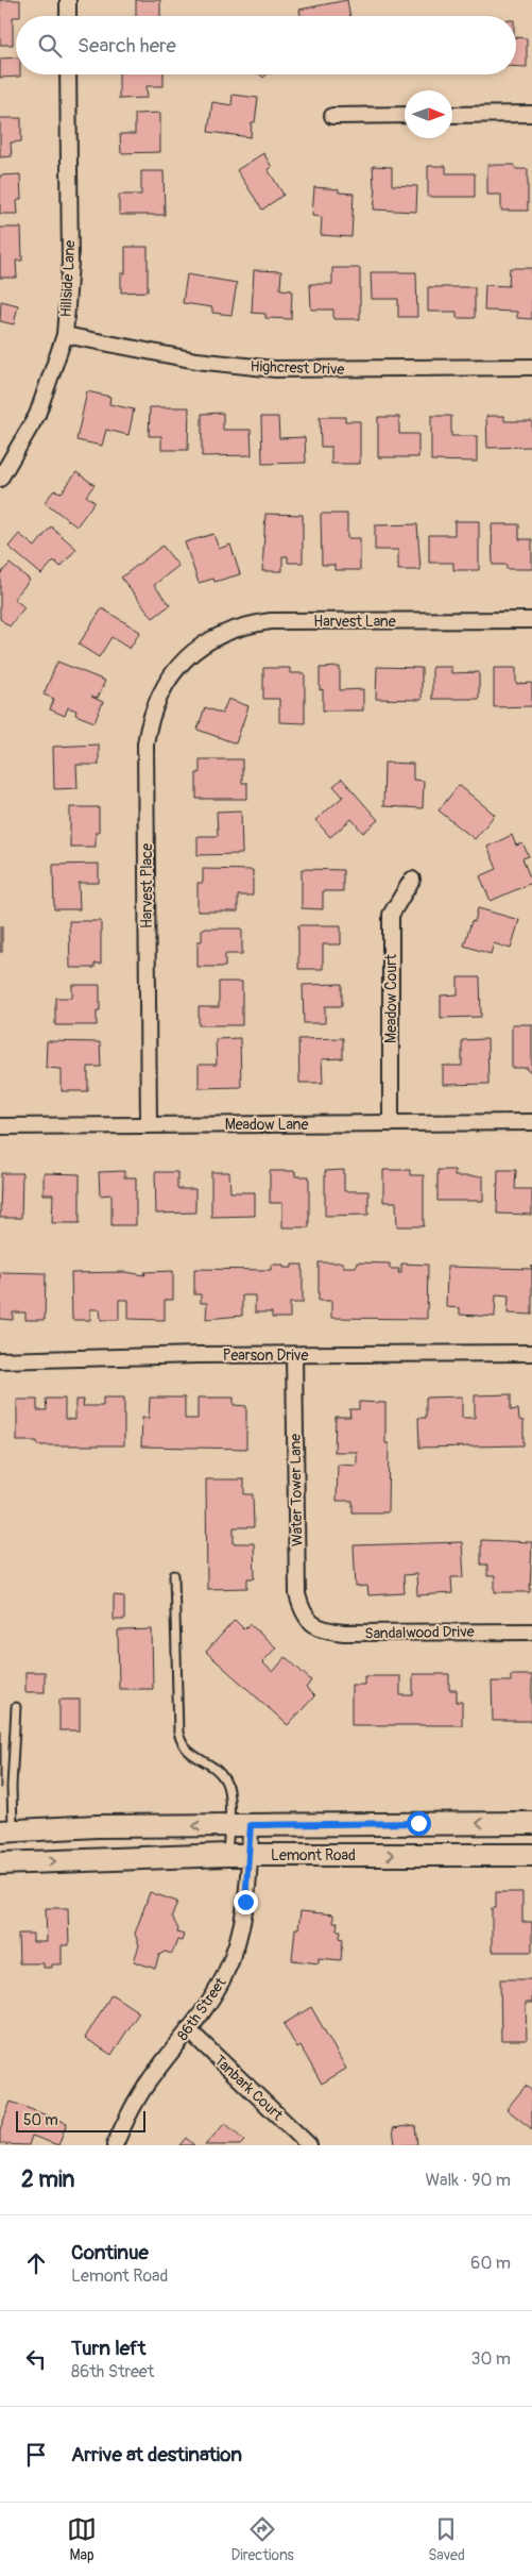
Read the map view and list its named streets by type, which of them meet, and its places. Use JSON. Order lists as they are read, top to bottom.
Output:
{
  "streets": {
    "main road": ["Lemont Road"],
    "street": [
      "Hillside Lane",
      "Highcrest Drive",
      "Harvest Lane",
      "Harvest Place",
      "Meadow Court",
      "Meadow Lane",
      "Pearson Drive",
      "Water Tower Lane",
      "Sandalwood Drive",
      "86th Street",
      "Tanbark Court"
    ]
  },
  "crossings": [
    ["Hillside Lane", "Highcrest Drive"],
    ["Harvest Lane", "Harvest Place"],
    ["Harvest Place", "Meadow Lane"],
    ["Meadow Court", "Meadow Lane"],
    ["Pearson Drive", "Water Tower Lane"],
    ["Water Tower Lane", "Sandalwood Drive"],
    ["Lemont Road", "86th Street"],
    ["86th Street", "Tanbark Court"]
  ],
  "scale_bar": "50 m",
  "north": "right",
  "page": {
    "search": "Search here",
    "scale": "50 m",
    "heading": ["2 min", "Walk · 90 m"],
    "list": [
      ["Continue", "Lemont Road", "60 m"],
      ["Turn left", "86th Street", "30 m"],
      "Arrive at destination"
    ],
    "nav": ["Map", "Directions", "Saved"]
  }
}
